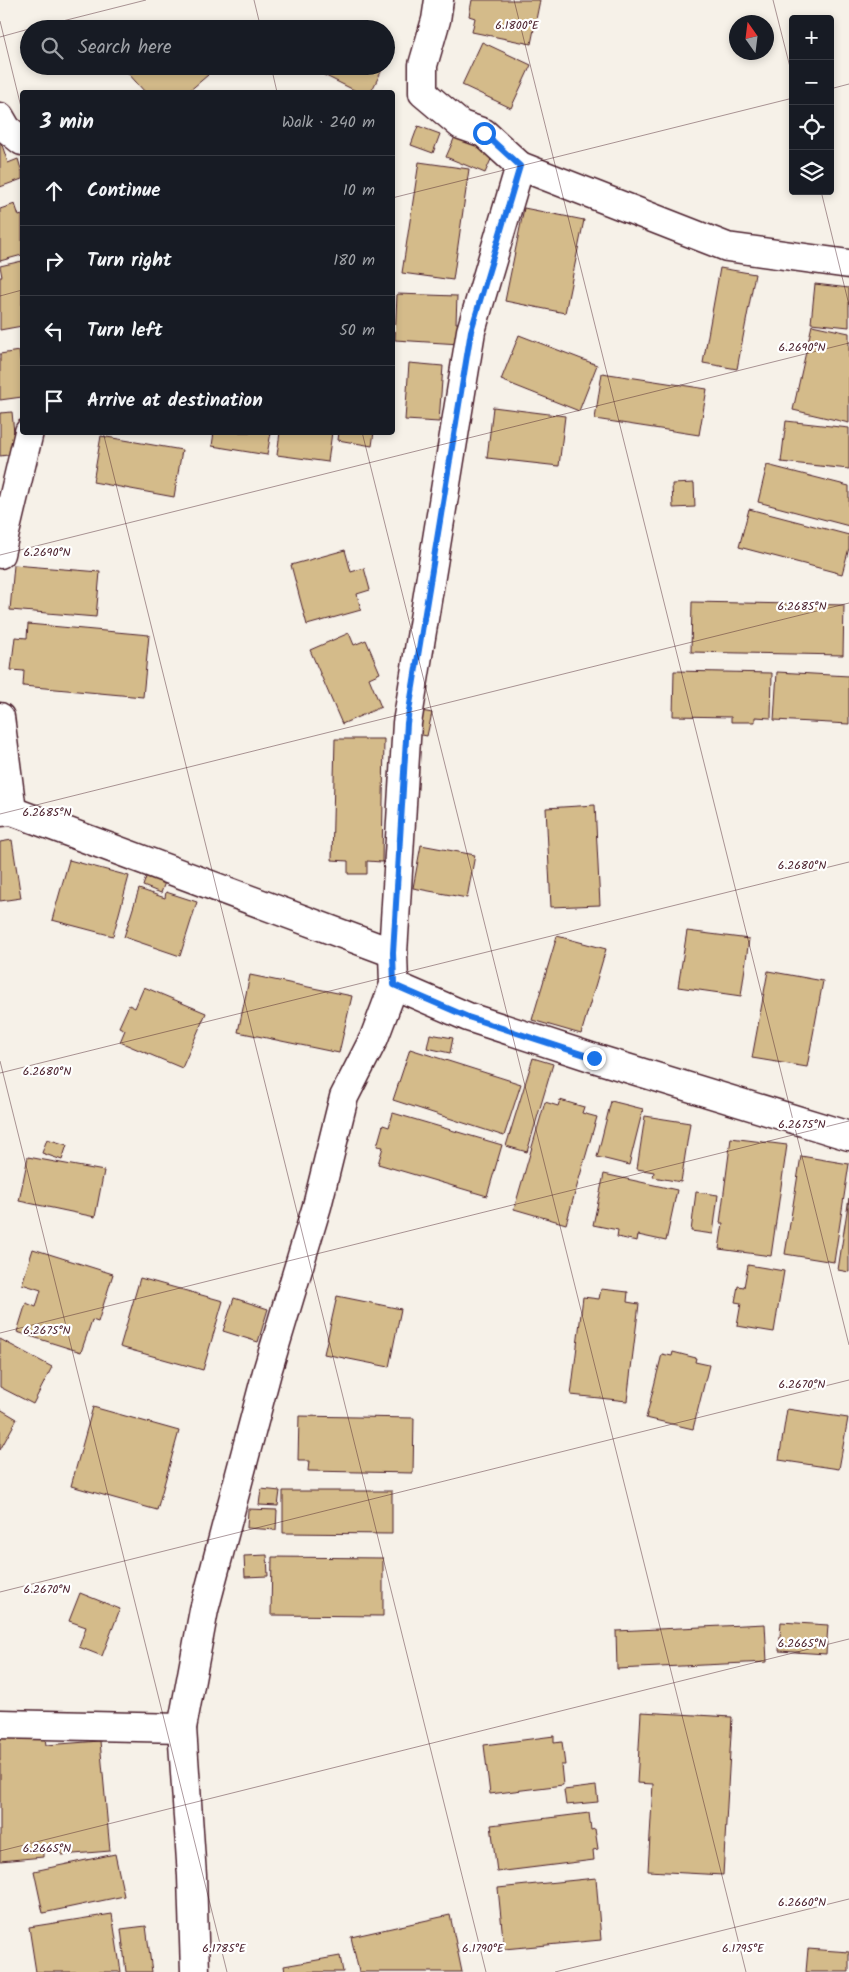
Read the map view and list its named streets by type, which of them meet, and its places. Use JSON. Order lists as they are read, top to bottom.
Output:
{
  "north": "top",
  "page": {
    "map_buttons": ["+", "−"],
    "search": "Search here",
    "heading": ["3 min", "Walk · 240 m"],
    "list": [
      ["Continue", "10 m"],
      ["Turn right", "180 m"],
      ["Turn left", "50 m"],
      "Arrive at destination"
    ]
  },
  "coordinates": [
    "6.1800°E",
    "6.2690°N",
    "6.2685°N",
    "6.2680°N",
    "6.2675°N",
    "6.2670°N",
    "6.2665°N",
    "6.2660°N",
    "6.1785°E",
    "6.1790°E",
    "6.1795°E"
  ]
}
